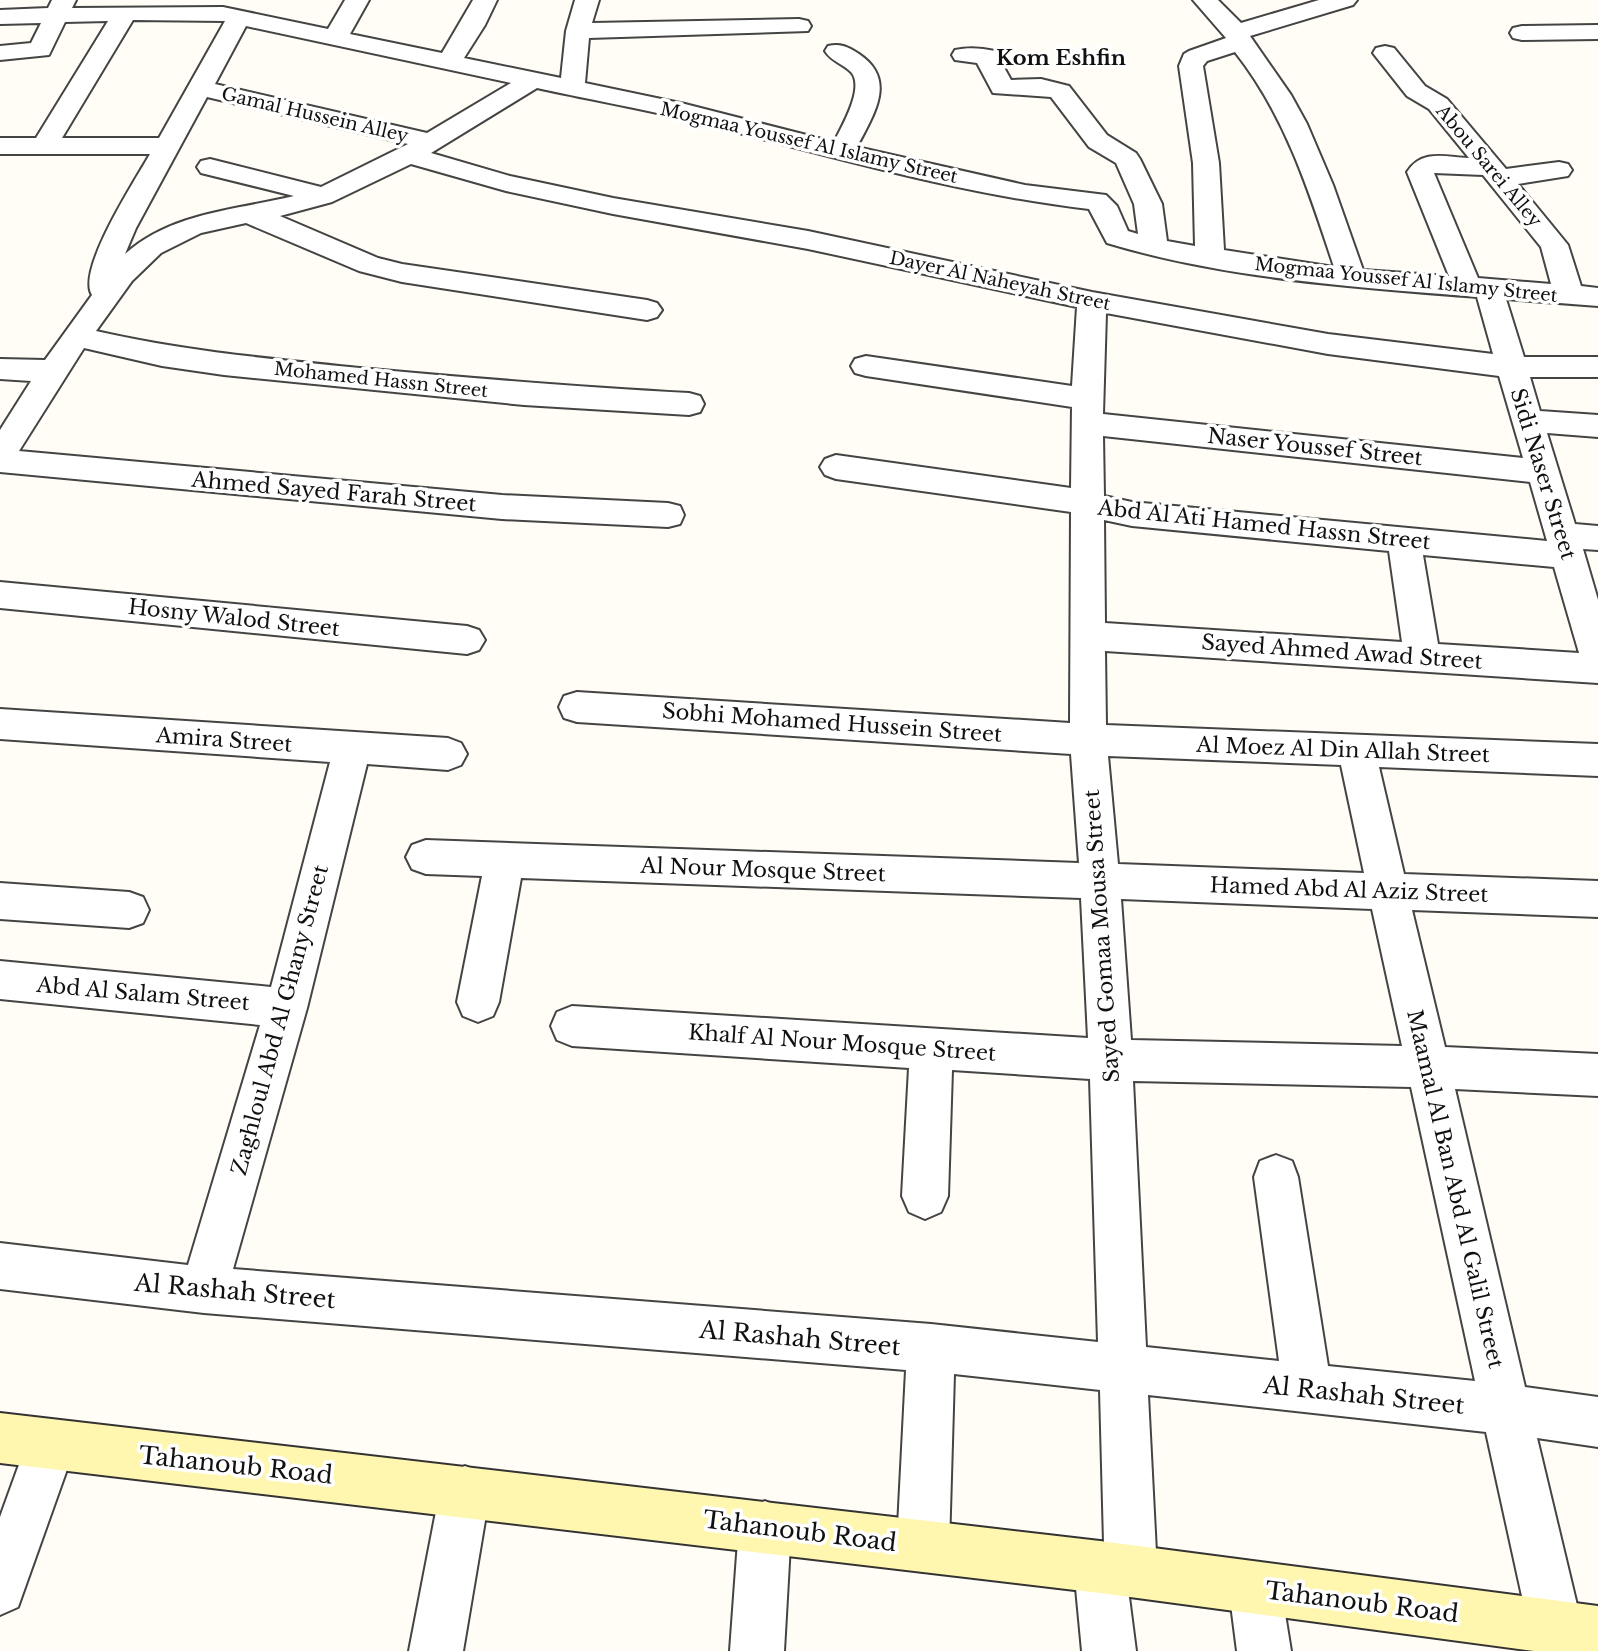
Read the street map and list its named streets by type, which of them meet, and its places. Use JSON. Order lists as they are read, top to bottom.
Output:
{
  "streets": {
    "street": [
      "Gamal Hussein Alley",
      "Mogmaa Youssef Al Islamy Street",
      "Abou Sarei Alley",
      "Dayer Al Naheyah Street",
      "Mohamed Hassn Street",
      "Naser Youssef Street",
      "Sidi Naser Street",
      "Ahmed Sayed Farah Street",
      "Abd Al Ati Hamed Hassn Street",
      "Hosny Walod Street",
      "Sayed Ahmed Awad Street",
      "Sobhi Mohamed Hussein Street",
      "Amira Street",
      "Al Moez Al Din Allah Street",
      "Al Nour Mosque Street",
      "Hamed Abd Al Aziz Street",
      "Sayed Gomaa Mousa Street",
      "Abd Al Salam Street",
      "Zaghloul Abd Al Ghany Street",
      "Khalf Al Nour Mosque Street",
      "Maamal Al Ban Abd Al Galil Street",
      "Al Rashah Street",
      "Tahanoub Road"
    ]
  },
  "crossings": [
    ["Gamal Hussein Alley", "Dayer Al Naheyah Street"],
    ["Mogmaa Youssef Al Islamy Street", "Abou Sarei Alley"],
    ["Mogmaa Youssef Al Islamy Street", "Sidi Naser Street"],
    ["Abou Sarei Alley", "Sidi Naser Street"],
    ["Dayer Al Naheyah Street", "Sidi Naser Street"],
    ["Dayer Al Naheyah Street", "Sayed Gomaa Mousa Street"],
    ["Naser Youssef Street", "Sidi Naser Street"],
    ["Naser Youssef Street", "Sayed Gomaa Mousa Street"],
    ["Sidi Naser Street", "Abd Al Ati Hamed Hassn Street"],
    ["Abd Al Ati Hamed Hassn Street", "Sayed Gomaa Mousa Street"],
    ["Sayed Ahmed Awad Street", "Sayed Gomaa Mousa Street"],
    ["Sobhi Mohamed Hussein Street", "Al Moez Al Din Allah Street"],
    ["Sobhi Mohamed Hussein Street", "Sayed Gomaa Mousa Street"],
    ["Amira Street", "Zaghloul Abd Al Ghany Street"],
    ["Al Moez Al Din Allah Street", "Sayed Gomaa Mousa Street"],
    ["Al Moez Al Din Allah Street", "Maamal Al Ban Abd Al Galil Street"],
    ["Al Nour Mosque Street", "Hamed Abd Al Aziz Street"],
    ["Al Nour Mosque Street", "Sayed Gomaa Mousa Street"],
    ["Hamed Abd Al Aziz Street", "Sayed Gomaa Mousa Street"],
    ["Hamed Abd Al Aziz Street", "Maamal Al Ban Abd Al Galil Street"],
    ["Sayed Gomaa Mousa Street", "Khalf Al Nour Mosque Street"],
    ["Sayed Gomaa Mousa Street", "Al Rashah Street"],
    ["Sayed Gomaa Mousa Street", "Tahanoub Road"],
    ["Abd Al Salam Street", "Zaghloul Abd Al Ghany Street"],
    ["Zaghloul Abd Al Ghany Street", "Al Rashah Street"],
    ["Khalf Al Nour Mosque Street", "Maamal Al Ban Abd Al Galil Street"],
    ["Maamal Al Ban Abd Al Galil Street", "Al Rashah Street"],
    ["Maamal Al Ban Abd Al Galil Street", "Tahanoub Road"]
  ],
  "districts": ["Kom Eshfin"]
}
